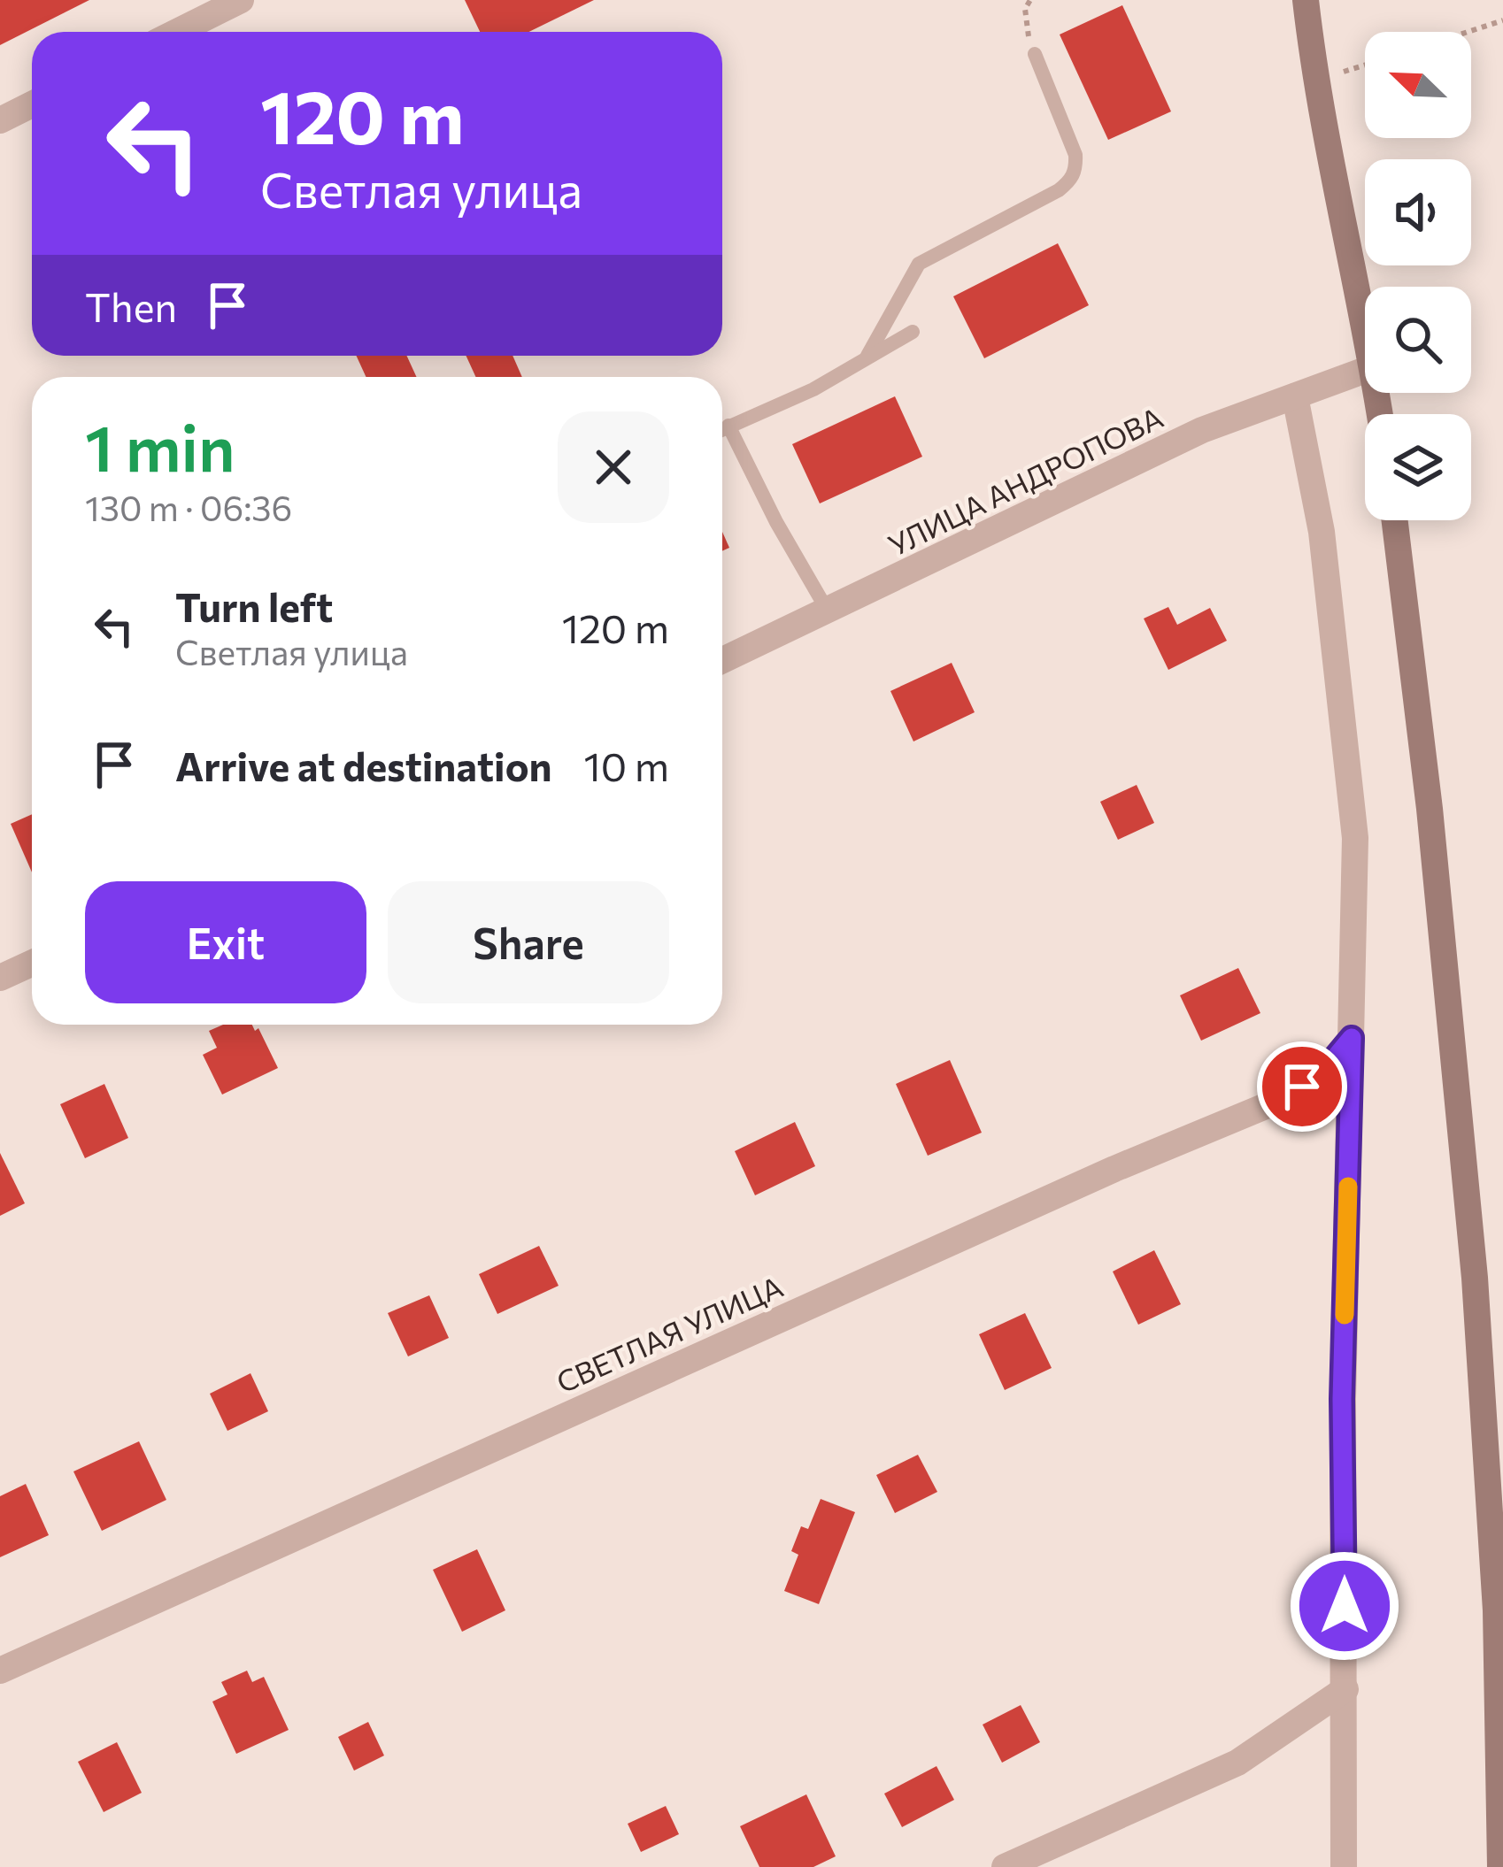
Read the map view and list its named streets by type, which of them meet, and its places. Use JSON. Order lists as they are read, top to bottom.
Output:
{
  "streets": {
    "street": ["УЛИЦА АНДРОПОВА", "СВЕТЛАЯ УЛИЦА"]
  },
  "north": "top left",
  "page": {
    "turn": ["120 m", "Светлая улица"],
    "then": "Then",
    "heading": ["1 min", "130 m · 06:36"],
    "list": [
      {
        "name": "Turn left",
        "note": "Светлая улица",
        "value": "120 m"
      },
      {
        "name": "Arrive at destination",
        "value": "10 m"
      }
    ],
    "buttons": ["Exit", "Share"]
  }
}
